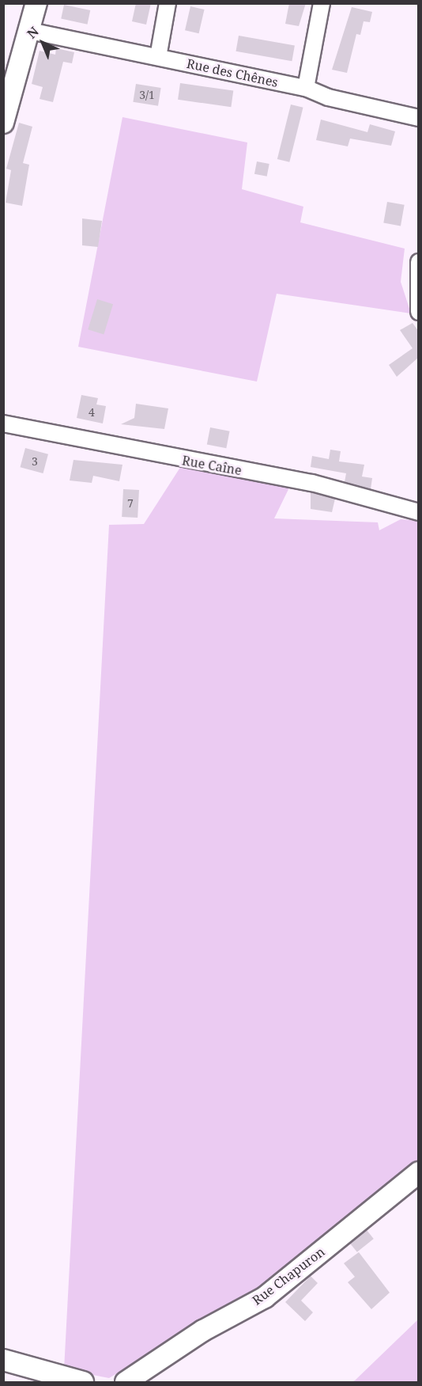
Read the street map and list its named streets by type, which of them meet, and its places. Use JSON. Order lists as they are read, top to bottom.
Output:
{
  "streets": {
    "street": ["Rue des Chênes", "Rue Caîne", "Rue Chapuron"]
  },
  "house_numbers": [
    "3/1",
    "4",
    "3",
    "7"
  ],
  "north": "top left"
}
